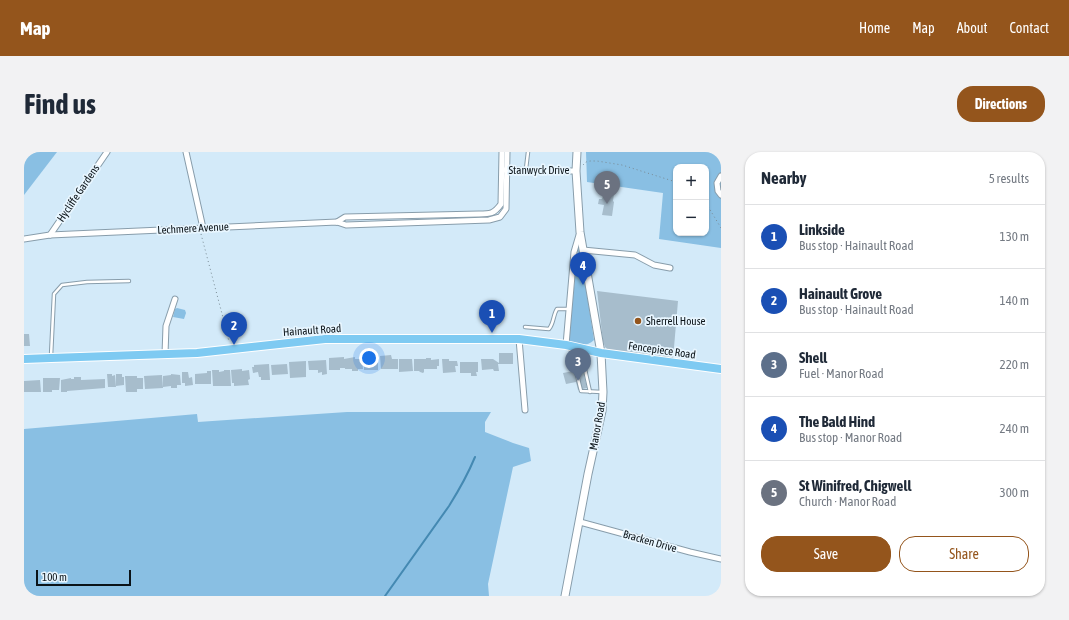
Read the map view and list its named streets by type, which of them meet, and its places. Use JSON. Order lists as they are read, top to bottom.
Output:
{
  "streets": {
    "main road": ["Hainault Road", "Fencepiece Road", "Manor Road"],
    "street": [
      "Stanwyck Drive",
      "Hycliffe Gardens",
      "Lechmere Avenue",
      "Bracken Drive"
    ]
  },
  "crossings": [
    ["Stanwyck Drive", "Lechmere Avenue"],
    ["Stanwyck Drive", "Manor Road"],
    ["Hycliffe Gardens", "Lechmere Avenue"],
    ["Hainault Road", "Fencepiece Road"],
    ["Hainault Road", "Manor Road"],
    ["Fencepiece Road", "Manor Road"],
    ["Manor Road", "Bracken Drive"]
  ],
  "places": ["Sherrell House"],
  "scale_bar": "100 m",
  "page": {
    "header": "Map",
    "nav": [
      "Home",
      "Map",
      "About",
      "Contact"
    ],
    "buttons": [
      "Directions",
      ["Save", "Share"]
    ],
    "title": "Find us",
    "heading": ["Nearby", "5 results"],
    "map_buttons": ["+", "−"],
    "pins": [
      "5",
      "4",
      "1",
      "2",
      "3"
    ],
    "list": [
      {
        "mark": "1",
        "name": "Linkside",
        "note": "Bus stop · Hainault Road",
        "value": "130 m"
      },
      {
        "mark": "2",
        "name": "Hainault Grove",
        "note": "Bus stop · Hainault Road",
        "value": "140 m"
      },
      {
        "mark": "3",
        "name": "Shell",
        "note": "Fuel · Manor Road",
        "value": "220 m"
      },
      {
        "mark": "4",
        "name": "The Bald Hind",
        "note": "Bus stop · Manor Road",
        "value": "240 m"
      },
      {
        "mark": "5",
        "name": "St Winifred, Chigwell",
        "note": "Church · Manor Road",
        "value": "300 m"
      }
    ],
    "scale": "100 m"
  }
}
